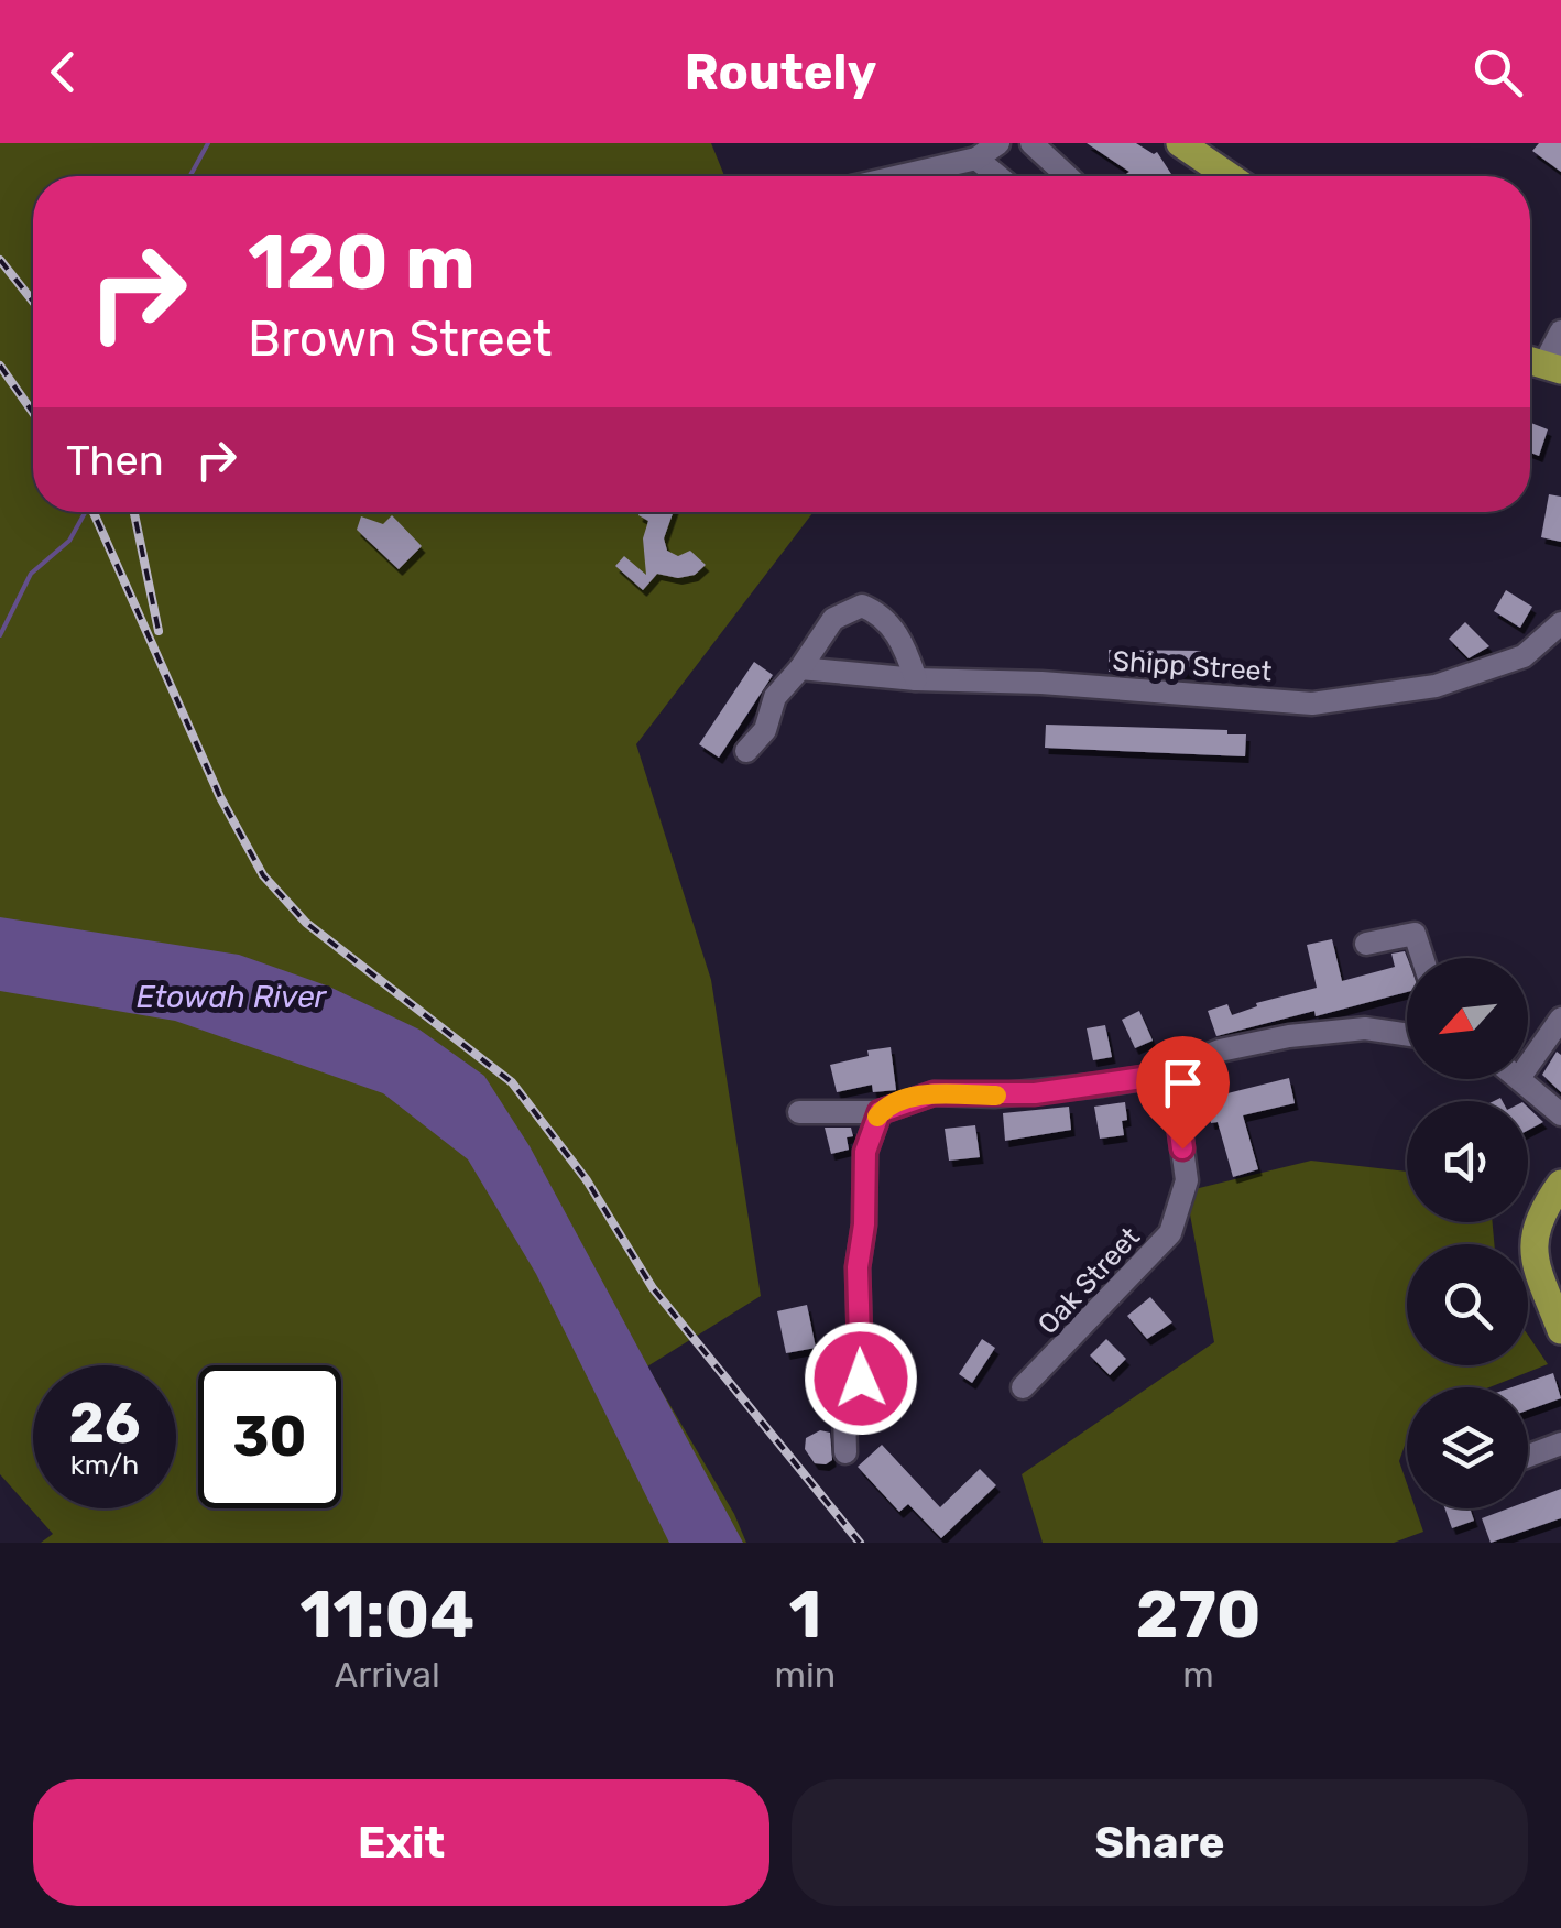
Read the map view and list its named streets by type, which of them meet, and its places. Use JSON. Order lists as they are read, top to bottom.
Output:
{
  "streets": {
    "street": ["Shipp Street", "Oak Street"]
  },
  "water": ["Etowah River"],
  "north": "bottom left",
  "page": {
    "header": "Routely",
    "turn": ["120 m", "Brown Street"],
    "then": "Then",
    "speed": "26 km/h",
    "limit": "30",
    "eta": [
      "11:04",
      "Arrival",
      "1",
      "min",
      "270",
      "m"
    ],
    "buttons": ["Exit", "Share"]
  }
}
